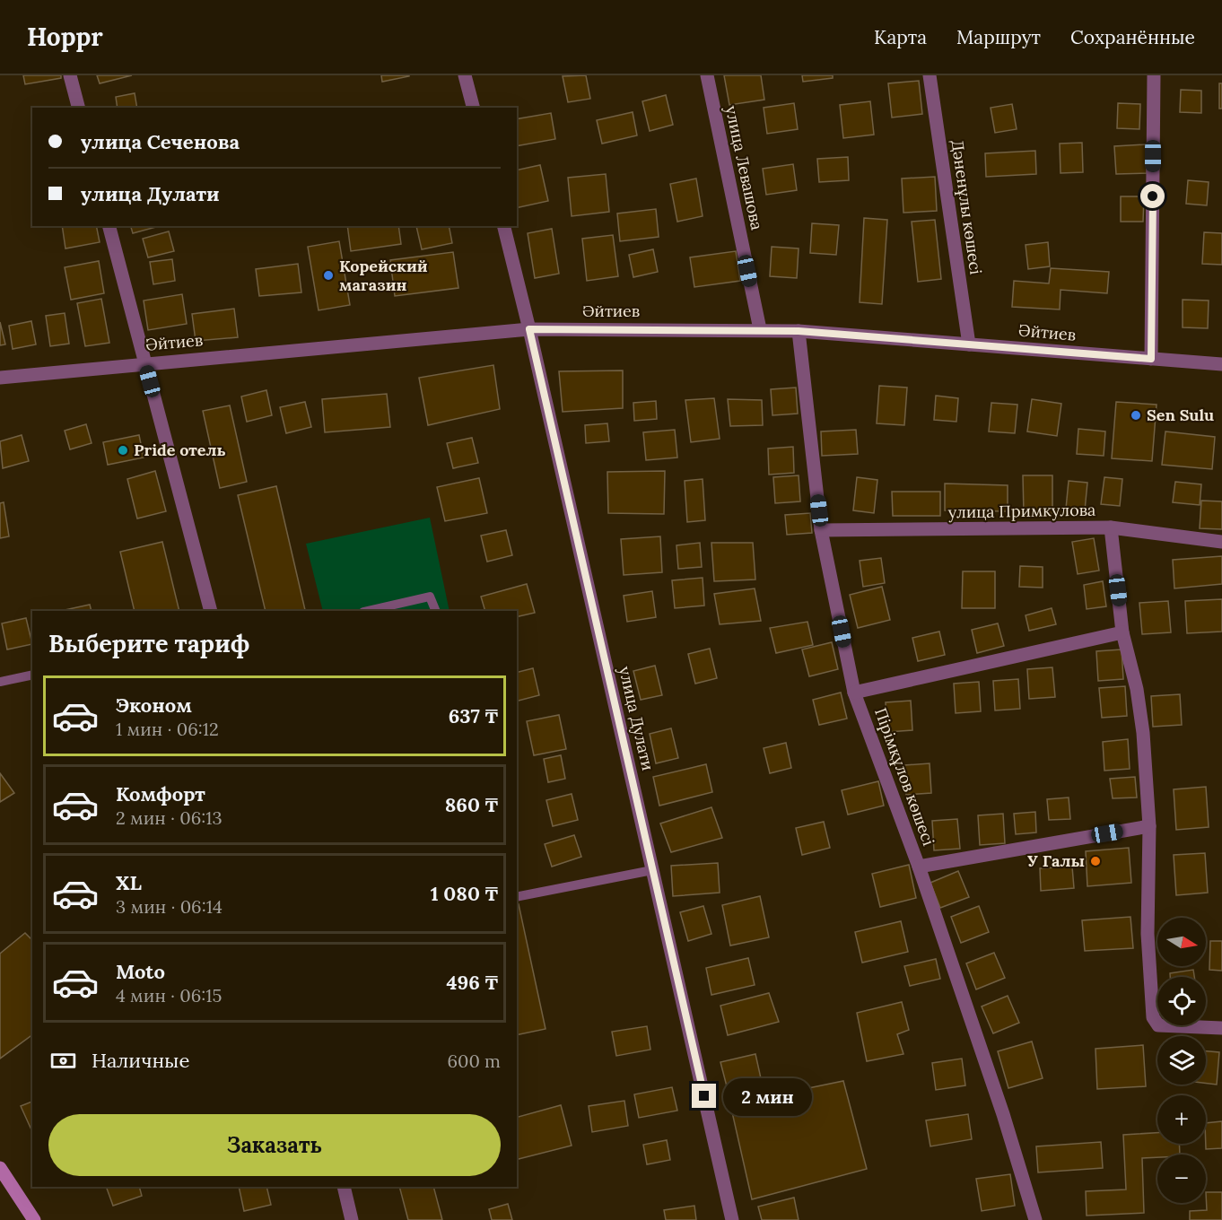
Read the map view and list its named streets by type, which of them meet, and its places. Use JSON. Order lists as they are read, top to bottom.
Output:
{
  "streets": {
    "street": [
      "улица Левашова",
      "Дәненұлы көшесі",
      "Әйтиев",
      "улица Примкулова",
      "улица Дулати",
      "Пірімқұлов көшесі"
    ]
  },
  "crossings": [
    ["улица Левашова", "Әйтиев"],
    ["Дәненұлы көшесі", "Әйтиев"],
    ["Әйтиев", "улица Дулати"],
    ["Әйтиев", "Пірімқұлов көшесі"],
    ["улица Примкулова", "Пірімқұлов көшесі"]
  ],
  "places": [
    "Корейский магазин",
    "Sen Sulu",
    "Pride отель",
    "У Галы"
  ],
  "north": "right",
  "page": {
    "header": "Hoppr",
    "nav": ["Карта", "Маршрут", "Сохранённые"],
    "banner": ["улица Сеченова", "улица Дулати"],
    "heading": "Выберите тариф",
    "list": [
      {
        "name": "Эконом",
        "note": "1 мин · 06:12",
        "value": "637 ₸"
      },
      {
        "name": "Комфорт",
        "note": "2 мин · 06:13",
        "value": "860 ₸"
      },
      {
        "name": "XL",
        "note": "3 мин · 06:14",
        "value": "1 080 ₸"
      },
      {
        "name": "Moto",
        "note": "4 мин · 06:15",
        "value": "496 ₸"
      }
    ],
    "map_buttons": ["+", "−"],
    "pay": ["Наличные", "600 m"],
    "bubble": "2 мин",
    "buttons": "Заказать"
  }
}
